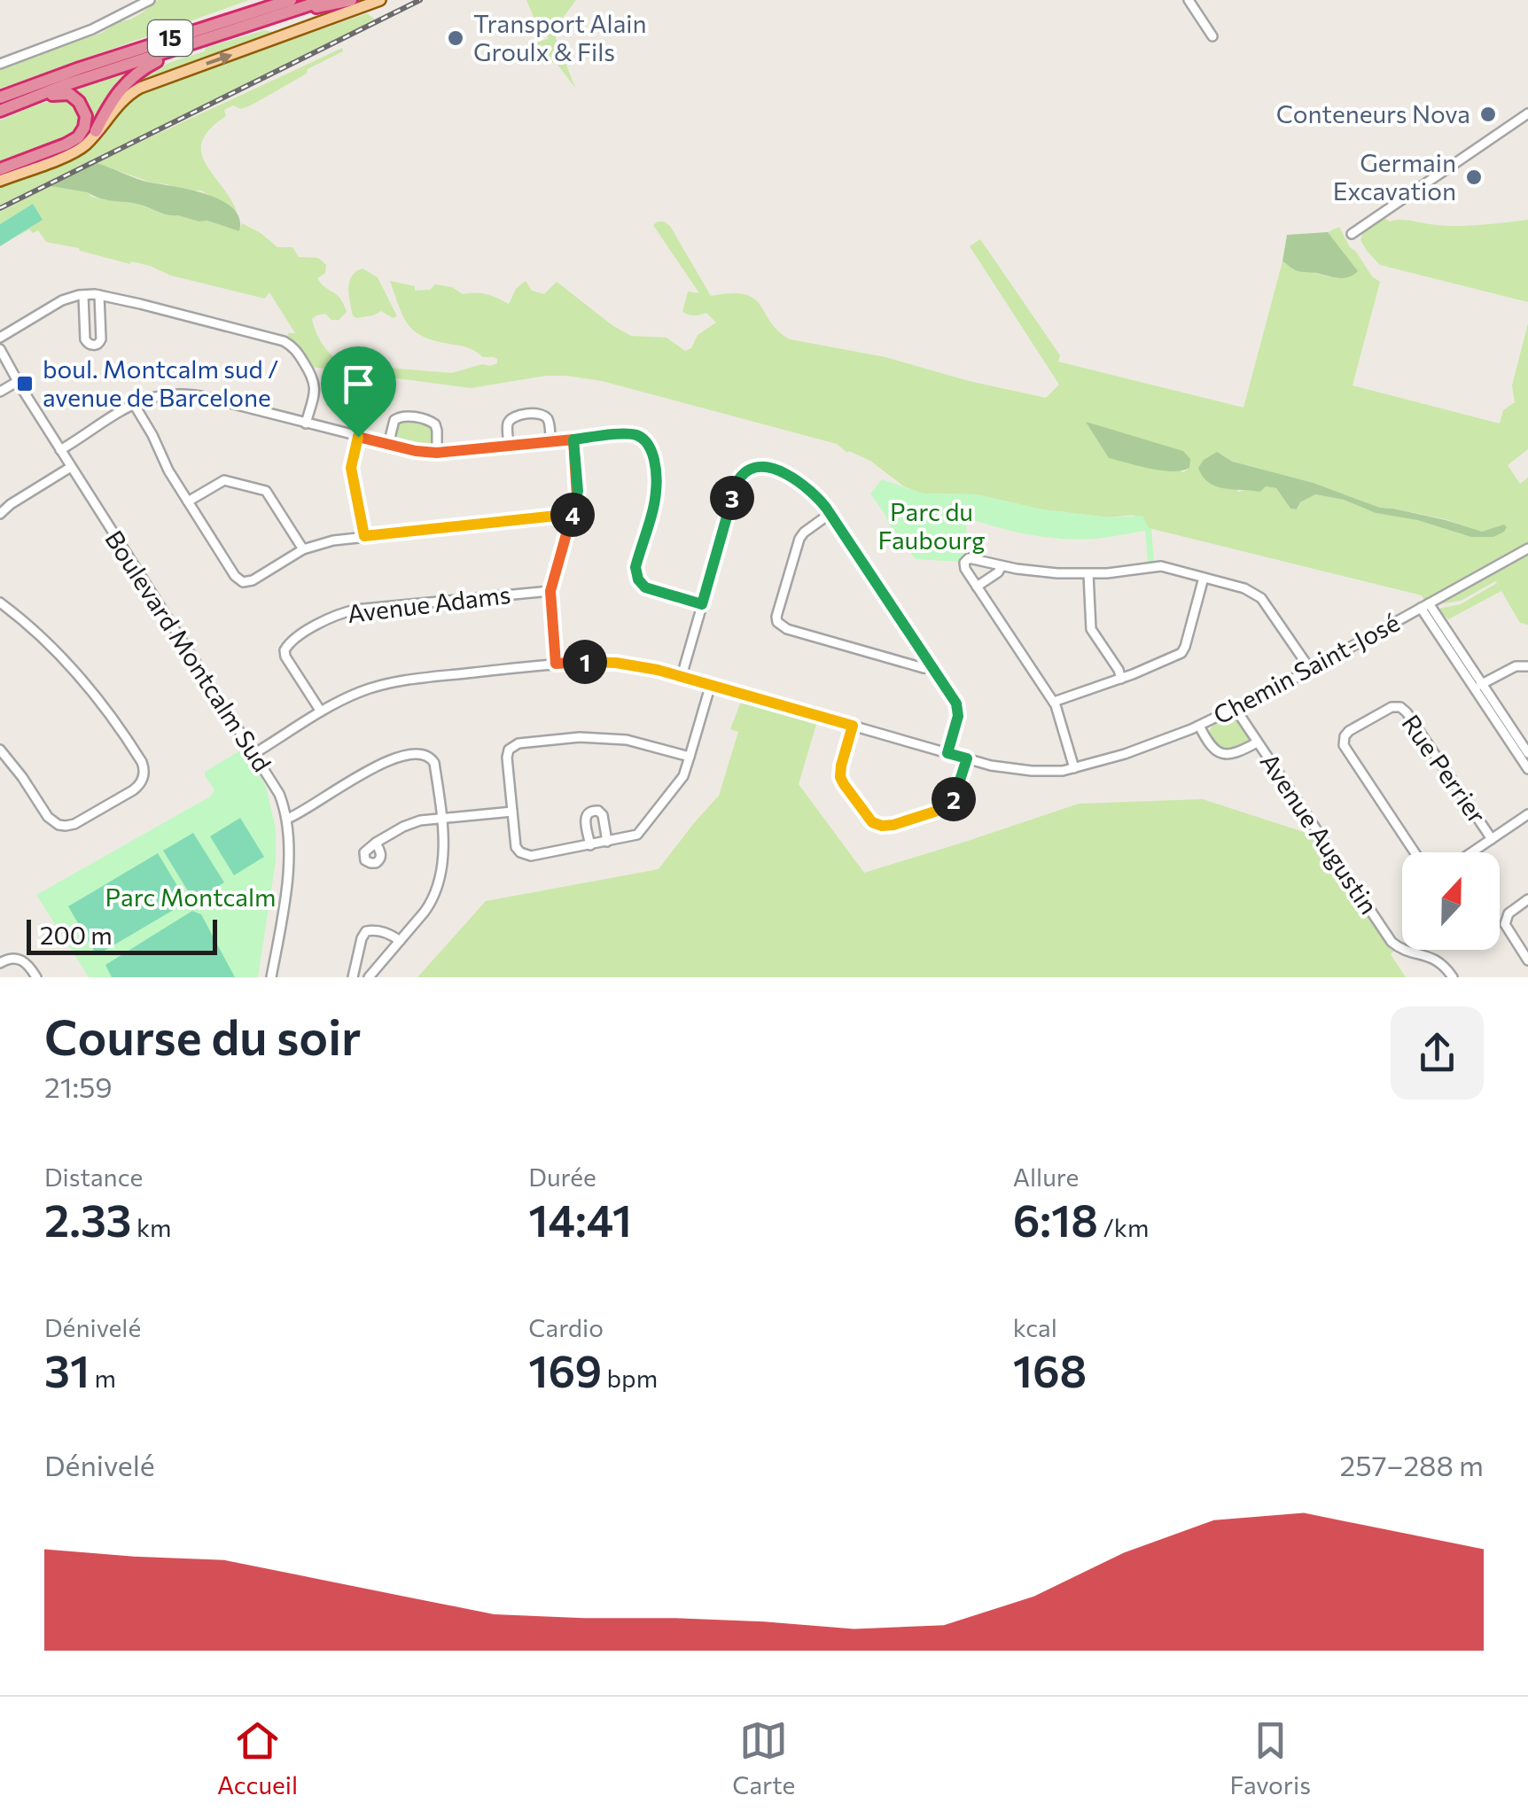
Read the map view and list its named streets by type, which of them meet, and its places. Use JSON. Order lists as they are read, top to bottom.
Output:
{
  "streets": {
    "highway": ["15"],
    "street": [
      "Avenue Adams",
      "Boulevard Montcalm Sud",
      "Chemin Saint-José",
      "Rue Perrier",
      "Avenue Augustin"
    ]
  },
  "crossings": [
    ["Avenue Adams", "Chemin Saint-José"],
    ["Boulevard Montcalm Sud", "Chemin Saint-José"],
    ["Chemin Saint-José", "Avenue Augustin"]
  ],
  "parks": ["Parc du Faubourg", "Parc Montcalm"],
  "places": {
    "other": ["Transport Alain Groulx & Fils", "Conteneurs Nova", "Germain Excavation"],
    "transit": ["boul. Montcalm sud / avenue de Barcelone"]
  },
  "scale_bar": "200 m",
  "north": "top",
  "page": {
    "pins": [
      "3",
      "4",
      "1",
      "2"
    ],
    "scale": "200 m",
    "heading": ["Course du soir", "21:59"],
    "stats": [
      ["Distance", "2.33 km"],
      ["Durée", "14:41"],
      ["Allure", "6:18 /km"],
      ["Dénivelé", "31 m"],
      ["Cardio", "169 bpm"],
      ["kcal", "168"]
    ],
    "chart": ["Dénivelé", "257–288 m"],
    "tabs": ["Accueil", "Carte", "Favoris"]
  }
}
